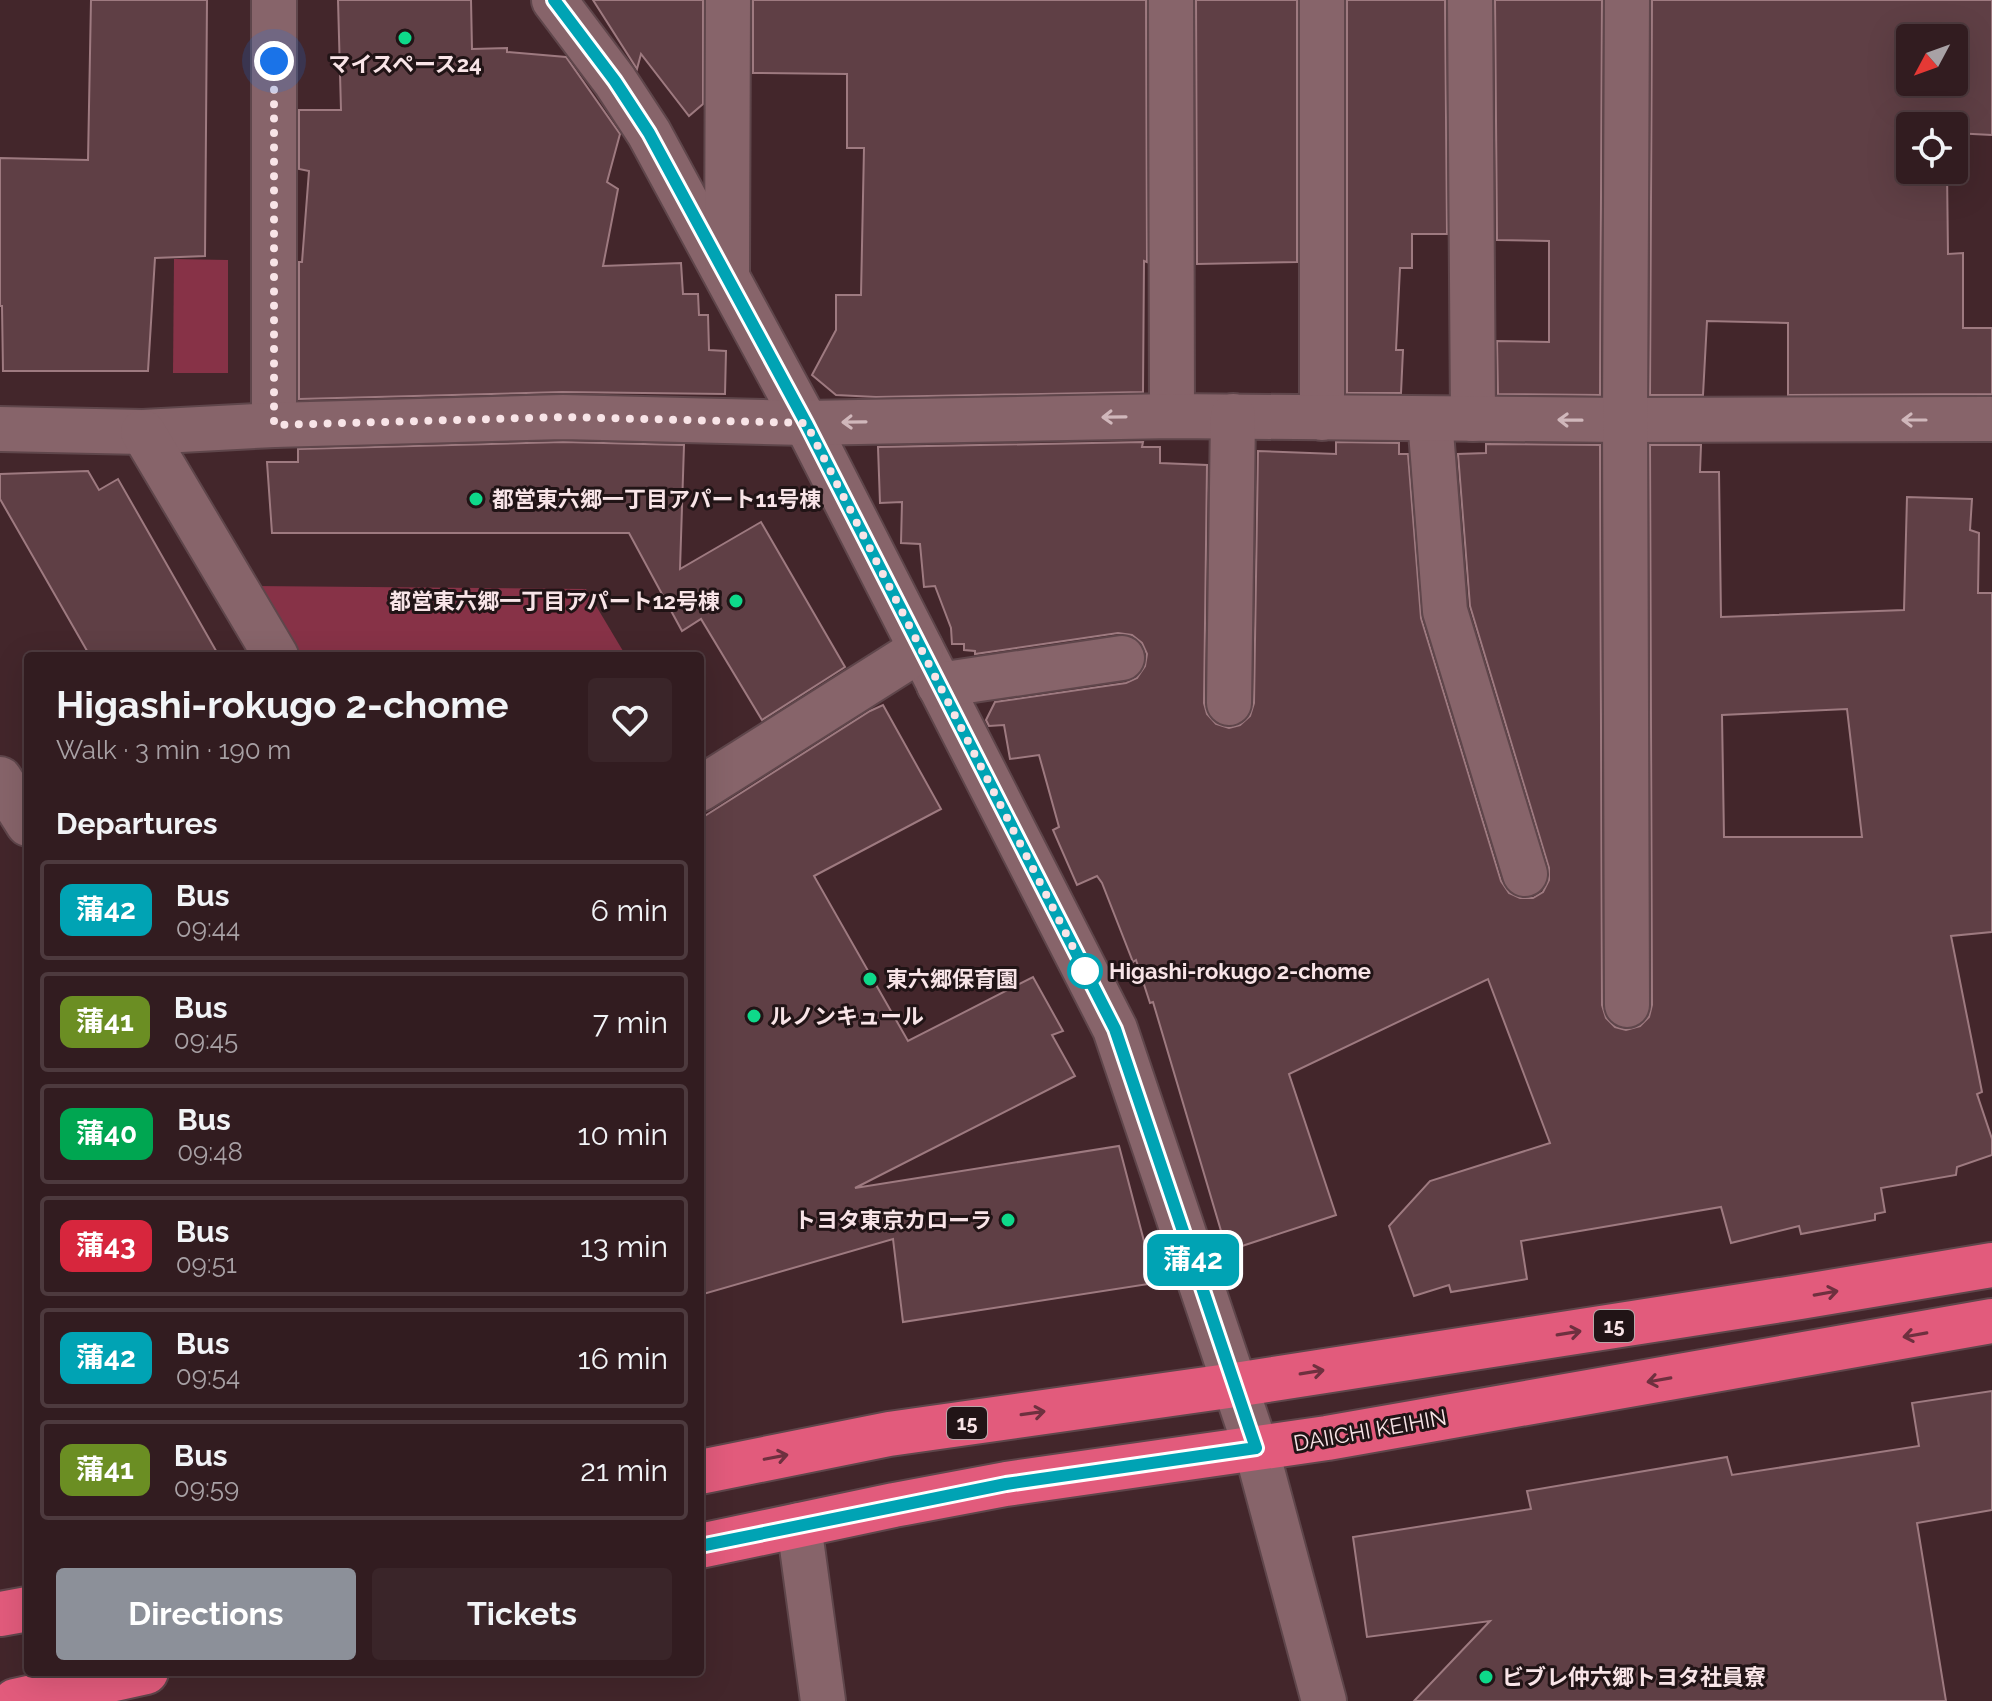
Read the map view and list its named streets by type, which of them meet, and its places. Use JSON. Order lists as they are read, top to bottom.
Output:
{
  "streets": {
    "highway": ["15", "DAIICHI KEIHIN"]
  },
  "places": [
    "マイスペース24",
    "都営東六郷一丁目アパート11号棟",
    "都営東六郷一丁目アパート12号棟",
    "Higashi-rokugo 2-chome",
    "東六郷保育園",
    "ルノンキュール",
    "トヨタ東京カローラ",
    "ビブレ仲六郷トヨタ社員寮"
  ],
  "lines": ["bus line 蒲42"],
  "north": "bottom left",
  "page": {
    "on_map": "蒲42",
    "heading": [
      ["Higashi-rokugo 2-chome", "Walk · 3 min · 190 m"],
      "Departures"
    ],
    "list": [
      {
        "mark": "蒲42",
        "name": "Bus",
        "note": "09:44",
        "value": "6 min"
      },
      {
        "mark": "蒲41",
        "name": "Bus",
        "note": "09:45",
        "value": "7 min"
      },
      {
        "mark": "蒲40",
        "name": "Bus",
        "note": "09:48",
        "value": "10 min"
      },
      {
        "mark": "蒲43",
        "name": "Bus",
        "note": "09:51",
        "value": "13 min"
      },
      {
        "mark": "蒲42",
        "name": "Bus",
        "note": "09:54",
        "value": "16 min"
      },
      {
        "mark": "蒲41",
        "name": "Bus",
        "note": "09:59",
        "value": "21 min"
      }
    ],
    "buttons": ["Directions", "Tickets"]
  }
}
